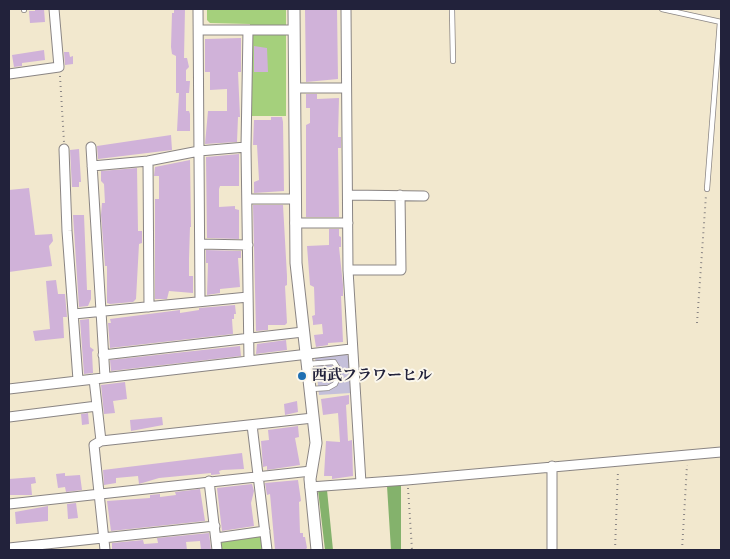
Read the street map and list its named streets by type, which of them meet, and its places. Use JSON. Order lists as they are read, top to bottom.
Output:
{
  "places": ["西武フラワーヒル"]
}
